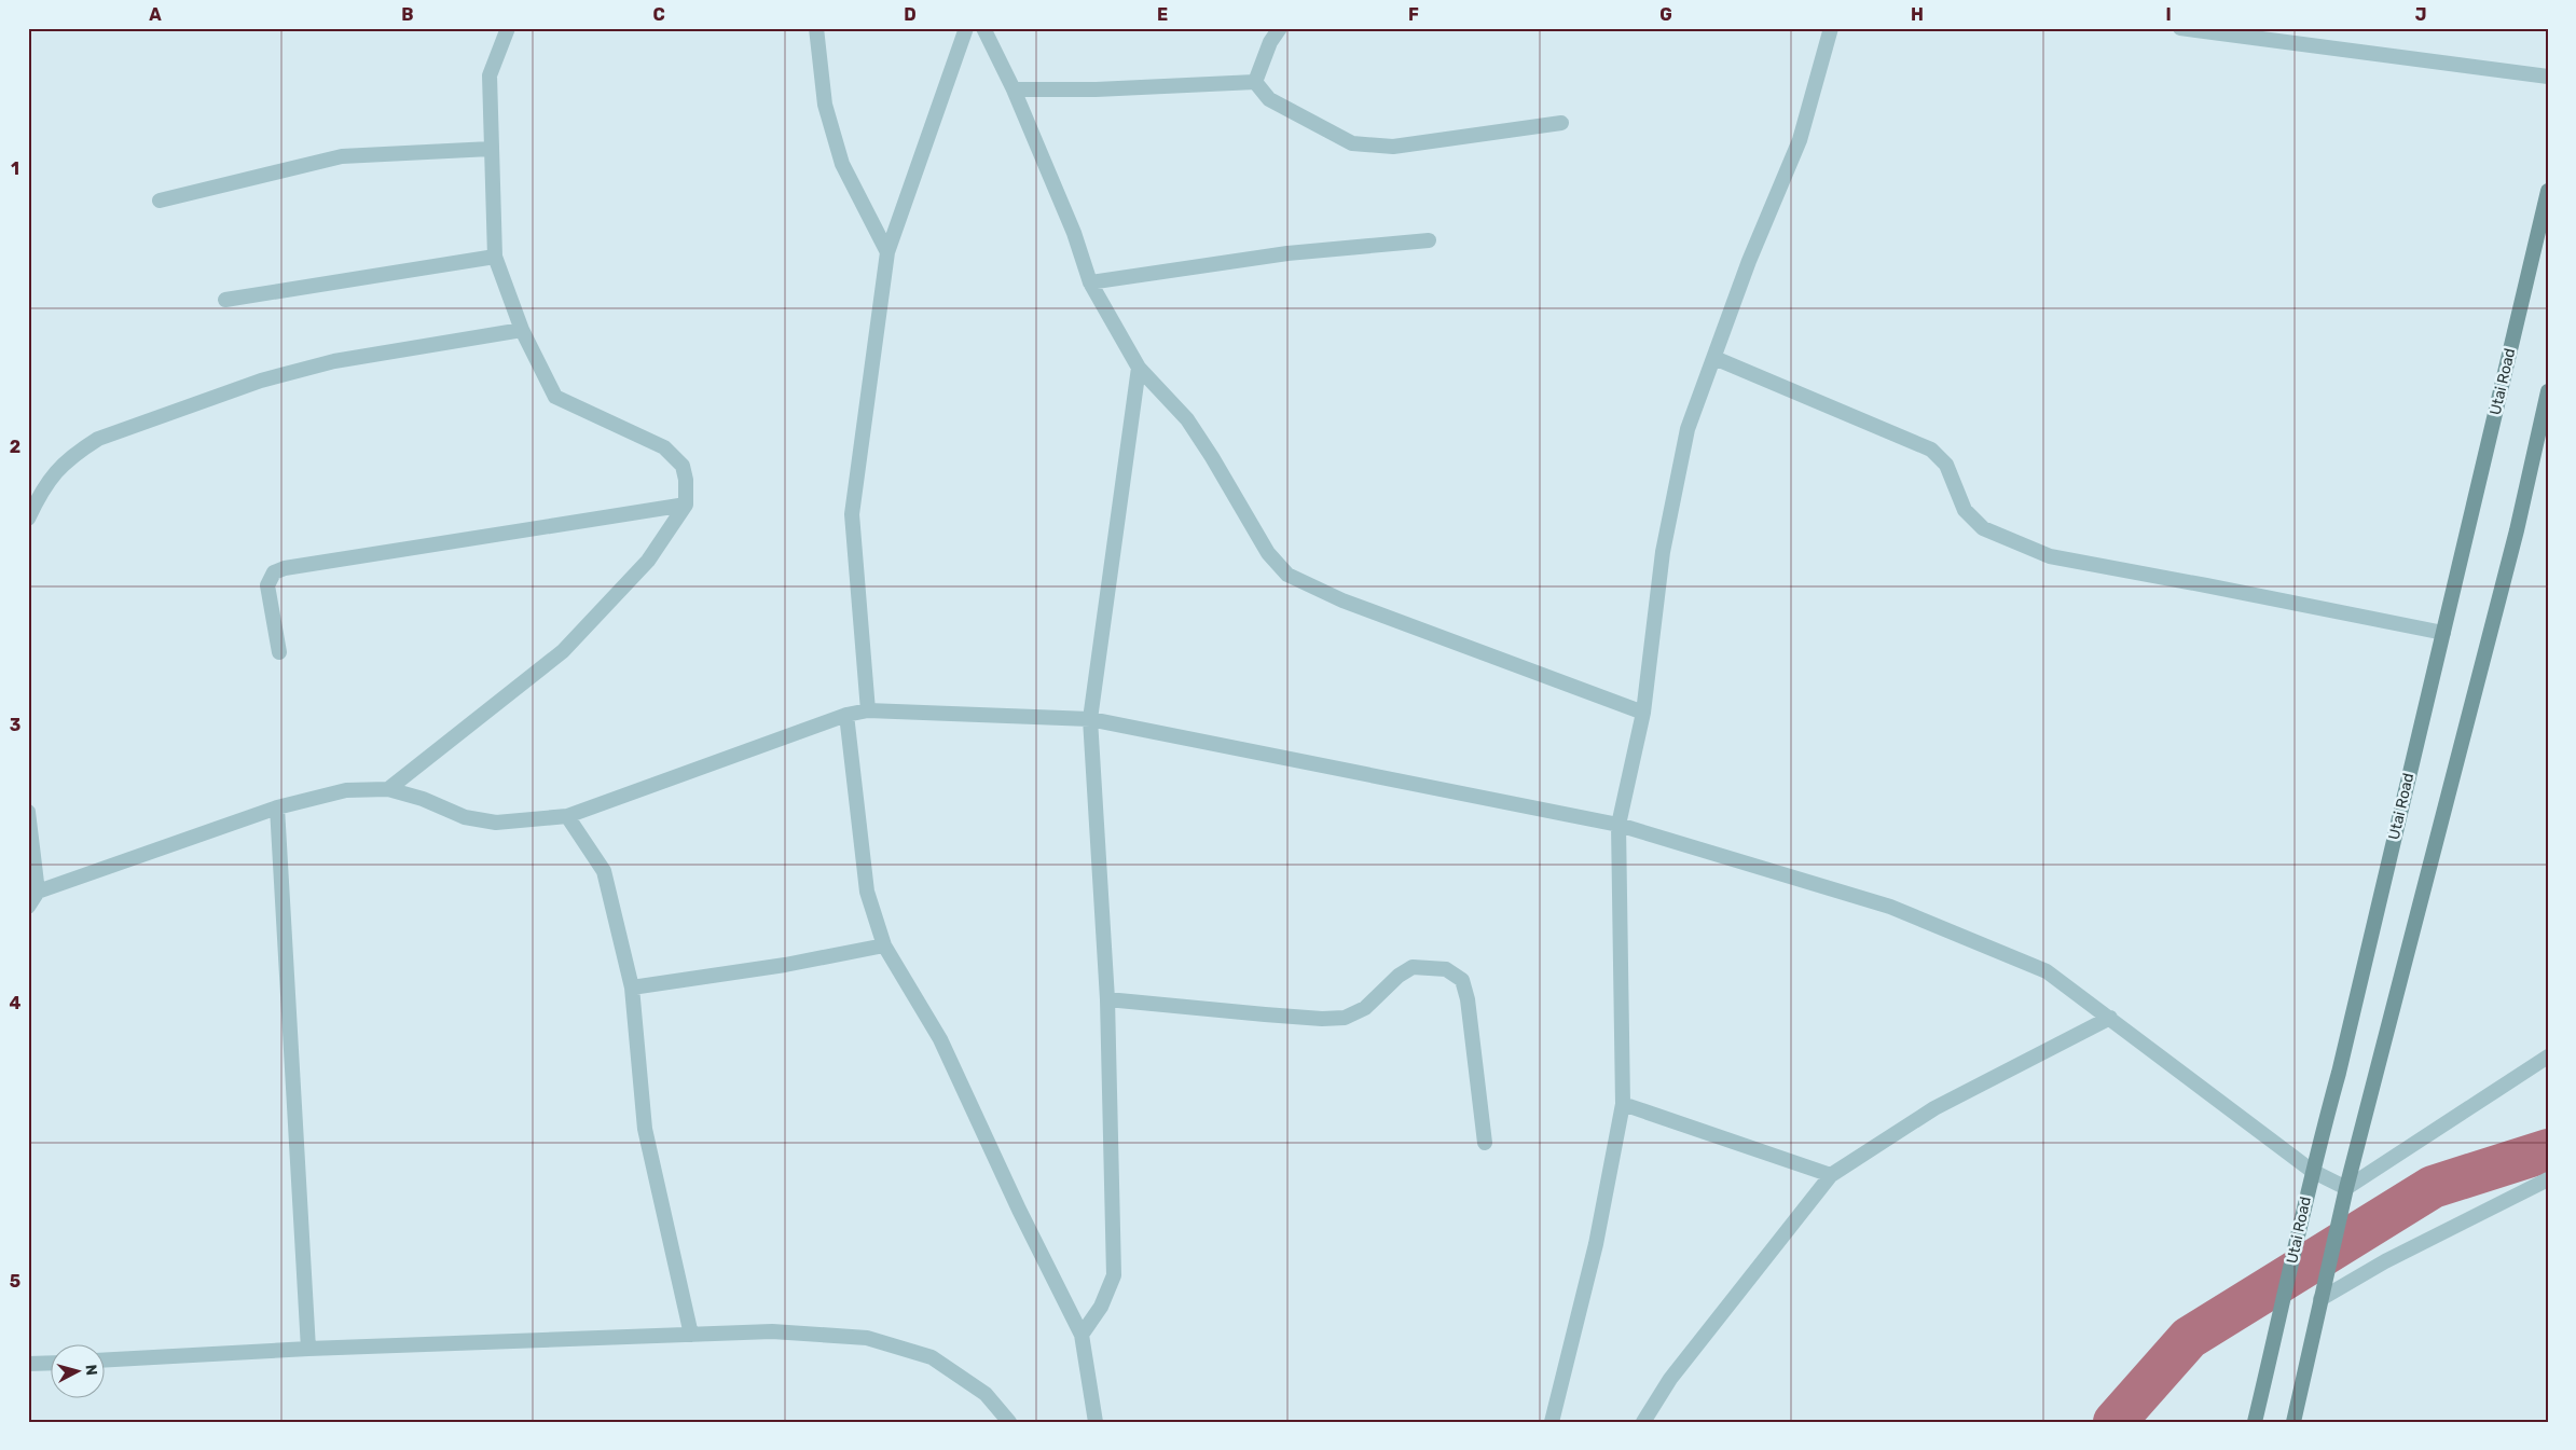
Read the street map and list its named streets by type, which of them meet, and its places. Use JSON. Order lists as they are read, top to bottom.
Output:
{
  "streets": {
    "main road": ["Utai Road"]
  },
  "north": "right",
  "grid": {
    "columns": [
      "A",
      "B",
      "C",
      "D",
      "E",
      "F",
      "G",
      "H",
      "I",
      "J"
    ],
    "rows": [
      "1",
      "2",
      "3",
      "4",
      "5"
    ]
  }
}
